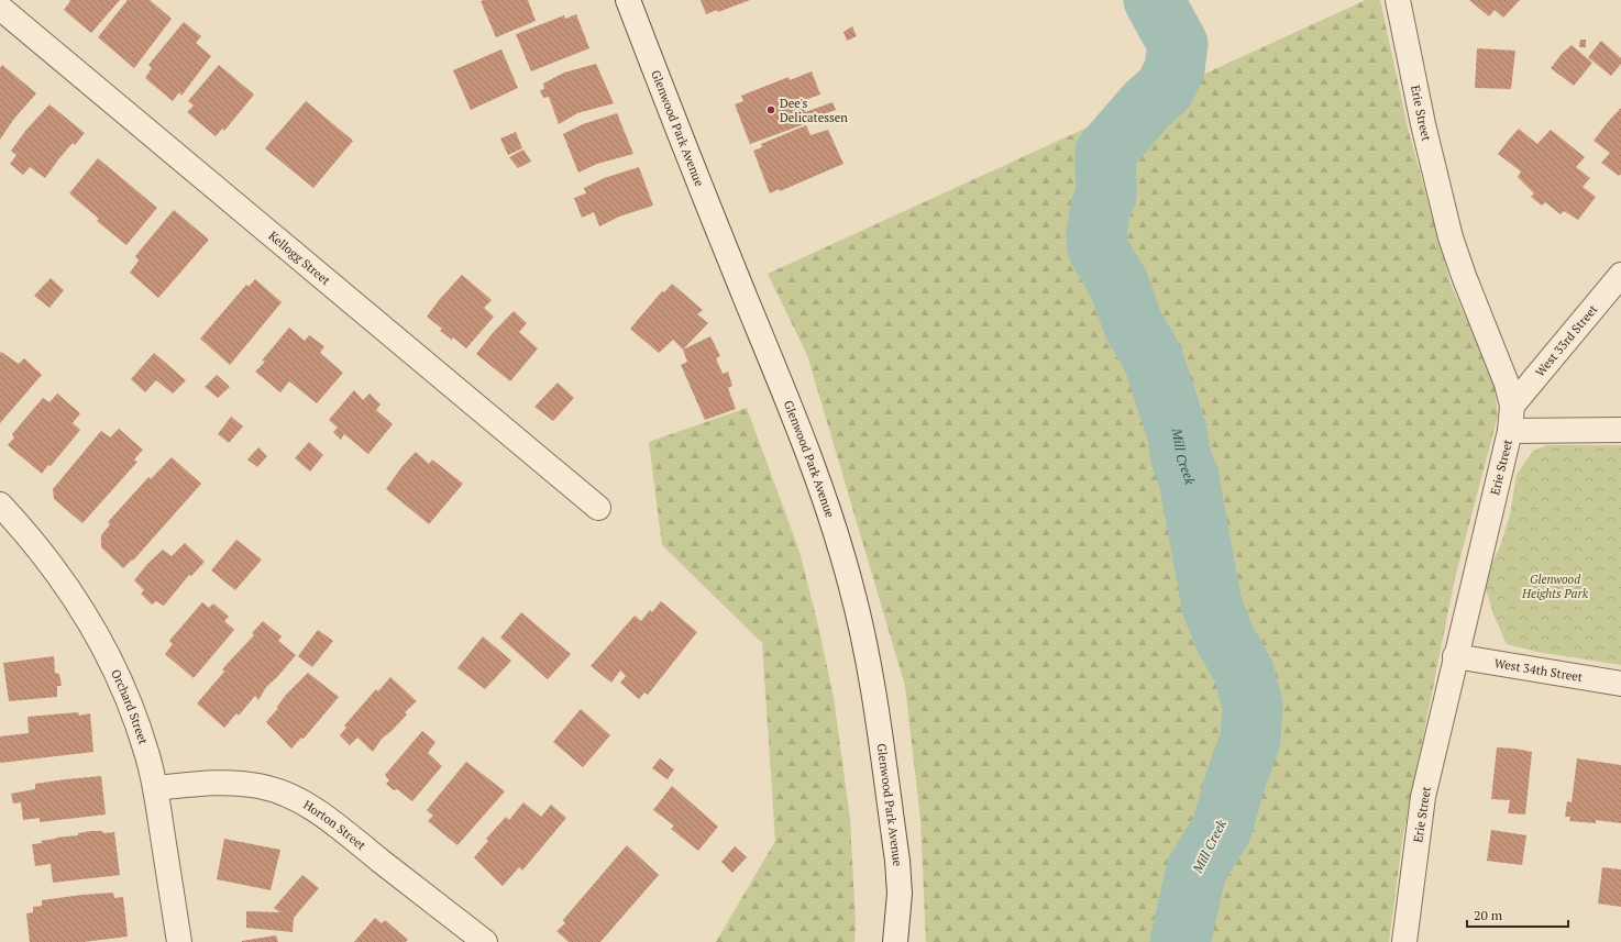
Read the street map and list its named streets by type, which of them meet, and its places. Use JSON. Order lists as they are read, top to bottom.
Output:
{
  "streets": {
    "street": [
      "Erie Street",
      "Glenwood Park Avenue",
      "Kellogg Street",
      "West 33rd Street",
      "West 34th Street",
      "Orchard Street",
      "Horton Street"
    ]
  },
  "crossings": [
    ["Erie Street", "West 33rd Street"],
    ["Erie Street", "West 34th Street"],
    ["Orchard Street", "Horton Street"]
  ],
  "water": ["Mill Creek"],
  "parks": ["Glenwood Heights Park"],
  "places": ["Dee's Delicatessen"],
  "scale_bar": "20 m"
}
